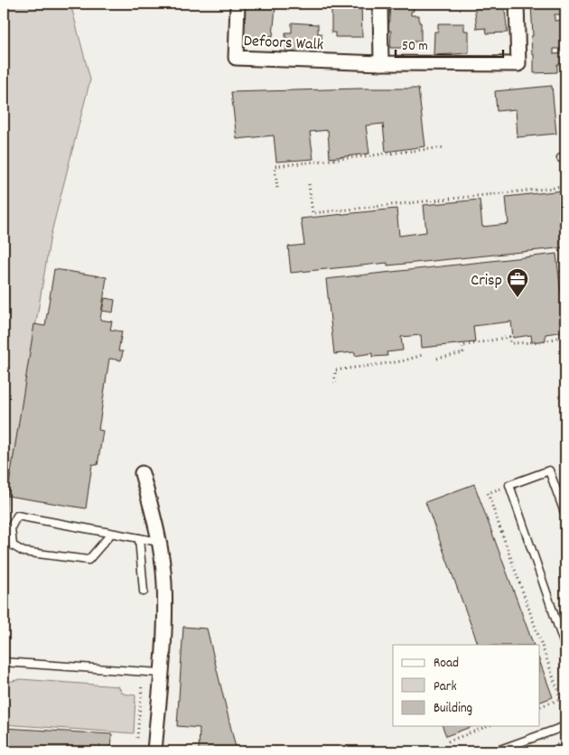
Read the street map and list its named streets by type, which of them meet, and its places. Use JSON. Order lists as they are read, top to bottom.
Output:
{
  "streets": {
    "street": ["Defoors Walk"]
  },
  "places": {
    "office": ["Crisp"]
  },
  "legend": ["Road", "Park", "Building"],
  "scale_bar": "50 m"
}
